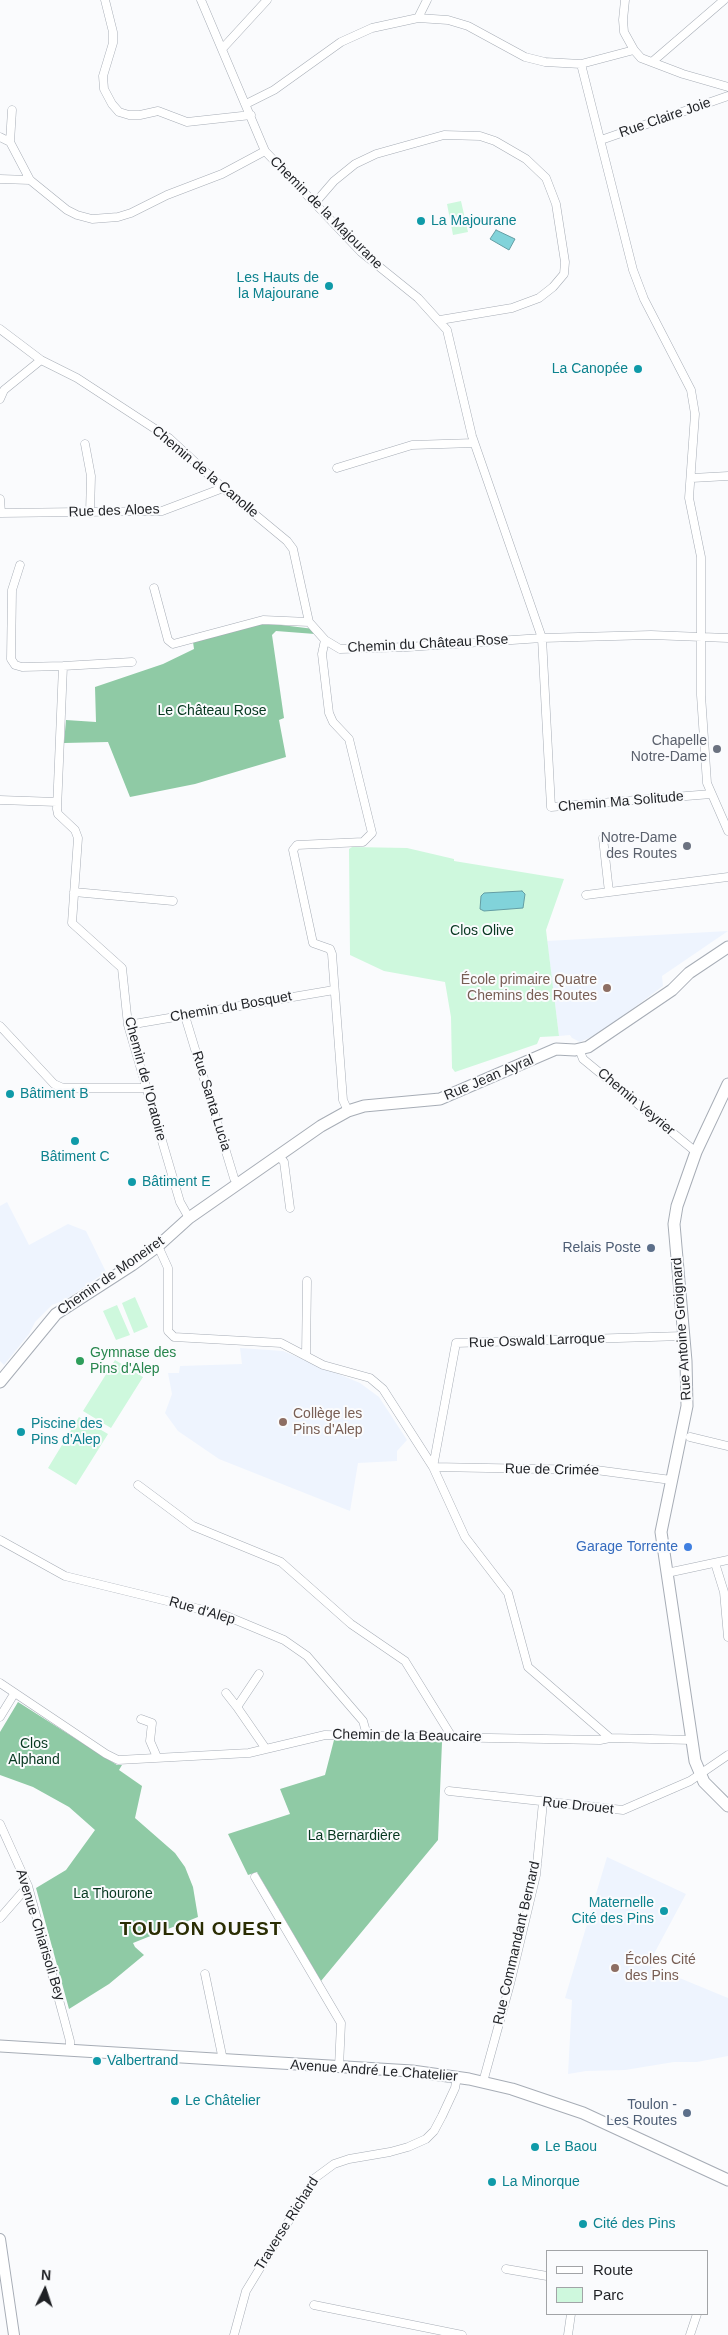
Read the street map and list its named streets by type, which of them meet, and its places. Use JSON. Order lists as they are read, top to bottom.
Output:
{
  "streets": {
    "main road": [
      "Rue Jean Ayral",
      "Chemin de Moneiret",
      "Rue Antoine Groignard",
      "Avenue André Le Chatelier"
    ],
    "street": [
      "Rue Claire Joie",
      "Chemin de la Majourane",
      "Chemin de la Canolle",
      "Rue des Aloes",
      "Chemin du Château Rose",
      "Chemin Ma Solitude",
      "Chemin du Bosquet",
      "Chemin de l'Oratoire",
      "Rue Santa Lucia",
      "Chemin Veyrier",
      "Rue Oswald Larroque",
      "Rue de Crimée",
      "Rue d'Alep",
      "Chemin de la Beaucaire",
      "Rue Drouet",
      "Avenue Chiarisoli Bey",
      "Rue Commandant Bernard",
      "Traverse Richard"
    ]
  },
  "crossings": [
    ["Chemin de la Majourane", "Chemin du Château Rose"],
    ["Chemin de la Majourane", "Chemin Ma Solitude"],
    ["Chemin de la Canolle", "Rue des Aloes"],
    ["Chemin de la Canolle", "Chemin du Château Rose"],
    ["Chemin du Château Rose", "Chemin Ma Solitude"],
    ["Chemin du Bosquet", "Chemin de l'Oratoire"],
    ["Chemin du Bosquet", "Rue Santa Lucia"],
    ["Rue Jean Ayral", "Chemin de l'Oratoire"],
    ["Rue Jean Ayral", "Rue Santa Lucia"],
    ["Rue Jean Ayral", "Chemin Veyrier"],
    ["Rue Jean Ayral", "Chemin de Moneiret"],
    ["Chemin de l'Oratoire", "Chemin de Moneiret"],
    ["Chemin Veyrier", "Rue Antoine Groignard"],
    ["Rue Antoine Groignard", "Rue Oswald Larroque"],
    ["Rue Antoine Groignard", "Rue de Crimée"],
    ["Rue Antoine Groignard", "Rue Drouet"],
    ["Rue Oswald Larroque", "Rue de Crimée"],
    ["Rue d'Alep", "Chemin de la Beaucaire"],
    ["Rue Drouet", "Rue Commandant Bernard"],
    ["Avenue Chiarisoli Bey", "Avenue André Le Chatelier"],
    ["Rue Commandant Bernard", "Avenue André Le Chatelier"],
    ["Avenue André Le Chatelier", "Traverse Richard"]
  ],
  "districts": ["TOULON OUEST"],
  "parks": [
    "Le Château Rose",
    "Clos Olive",
    "Clos Alphand",
    "La Bernardière",
    "La Thourone"
  ],
  "places": [
    "La Majourane",
    "Les Hauts de la Majourane",
    "La Canopée",
    "Chapelle Notre-Dame",
    "Notre-Dame des Routes",
    "École primaire Quatre Chemins des Routes",
    "Bâtiment B",
    "Bâtiment C",
    "Bâtiment E",
    "Relais Poste",
    "Gymnase des Pins d'Alep",
    "Collège les Pins d'Alep",
    "Piscine des Pins d'Alep",
    "Garage Torrente",
    "Maternelle Cité des Pins",
    "Écoles Cité des Pins",
    "Valbertrand",
    "Le Châtelier",
    "Toulon - Les Routes",
    "Le Baou",
    "La Minorque",
    "Cité des Pins"
  ],
  "legend": ["Route", "Parc"],
  "north": "top"
}
